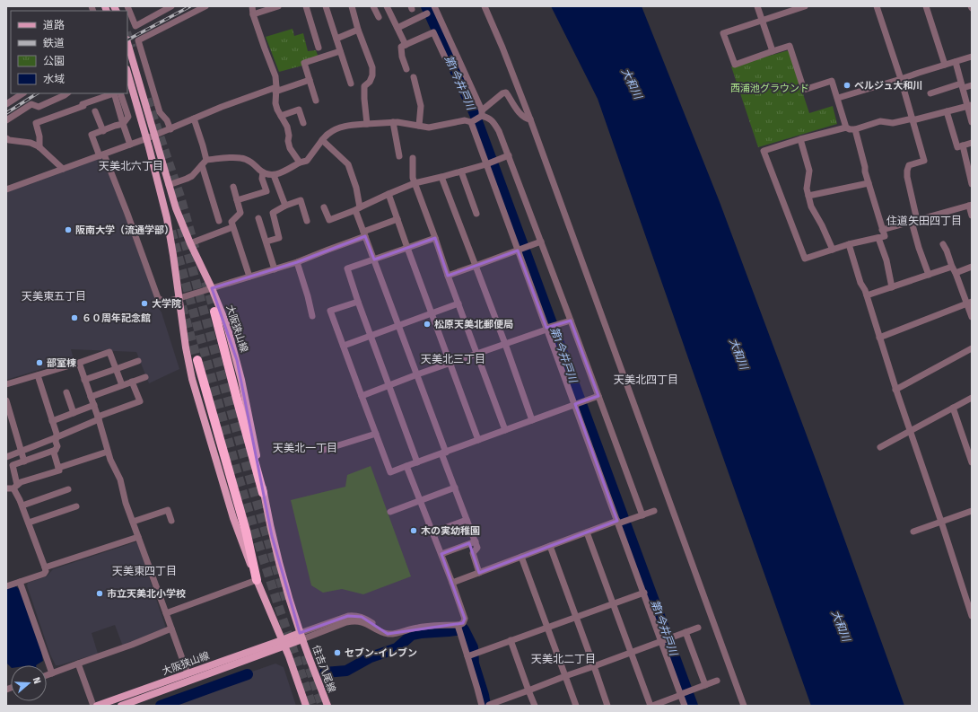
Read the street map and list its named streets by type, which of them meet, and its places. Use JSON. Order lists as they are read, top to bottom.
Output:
{
  "streets": {
    "main road": ["大阪狭山線", "住吉八尾線"]
  },
  "crossings": [
    ["大阪狭山線", "住吉八尾線"]
  ],
  "districts": [
    "天美北六丁目",
    "住道矢田四丁目",
    "天美東五丁目",
    "天美北三丁目",
    "天美北四丁目",
    "天美北一丁目",
    "天美東四丁目",
    "天美北二丁目"
  ],
  "water": ["第1今井戸川", "大和川"],
  "parks": ["西浦池グラウンド"],
  "places": [
    "ベルジュ大和川",
    "阪南大学（流通学部）",
    "大学院",
    "６０周年記念館",
    "松原天美北郵便局",
    "部室棟",
    "木の実幼稚園",
    "市立天美北小学校",
    "セブン-イレブン"
  ],
  "legend": [
    "道路",
    "鉄道",
    "公園",
    "水域"
  ],
  "north": "right"
}
